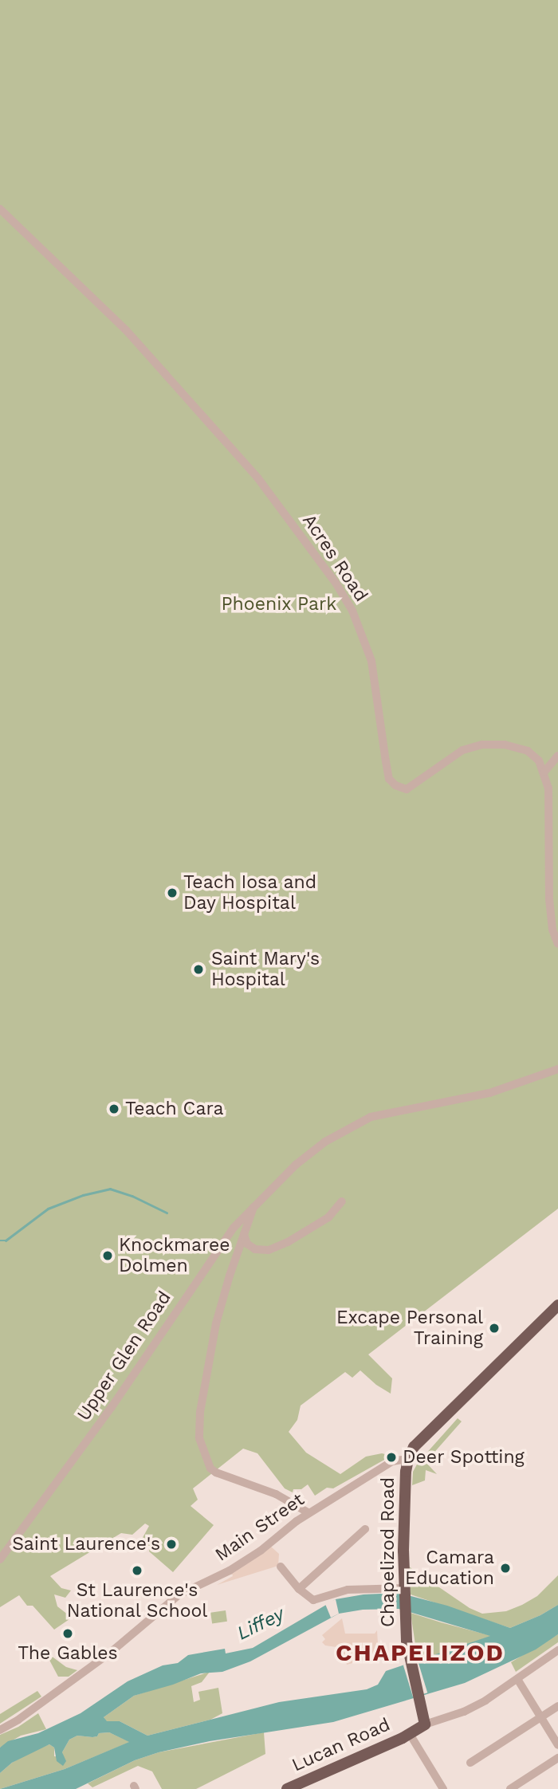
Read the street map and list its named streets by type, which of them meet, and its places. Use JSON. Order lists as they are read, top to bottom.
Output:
{
  "streets": {
    "main road": ["Chapelizod Road", "Lucan Road"],
    "street": ["Acres Road", "Upper Glen Road", "Main Street"]
  },
  "crossings": [
    ["Main Street", "Chapelizod Road"],
    ["Chapelizod Road", "Lucan Road"]
  ],
  "districts": ["CHAPELIZOD"],
  "water": ["Liffey"],
  "parks": ["Phoenix Park"],
  "places": [
    "Teach Iosa and Day Hospital",
    "Saint Mary's Hospital",
    "Teach Cara",
    "Knockmaree Dolmen",
    "Excape Personal Training",
    "Deer Spotting",
    "Saint Laurence's",
    "Camara Education",
    "St Laurence's National School",
    "The Gables"
  ]
}
